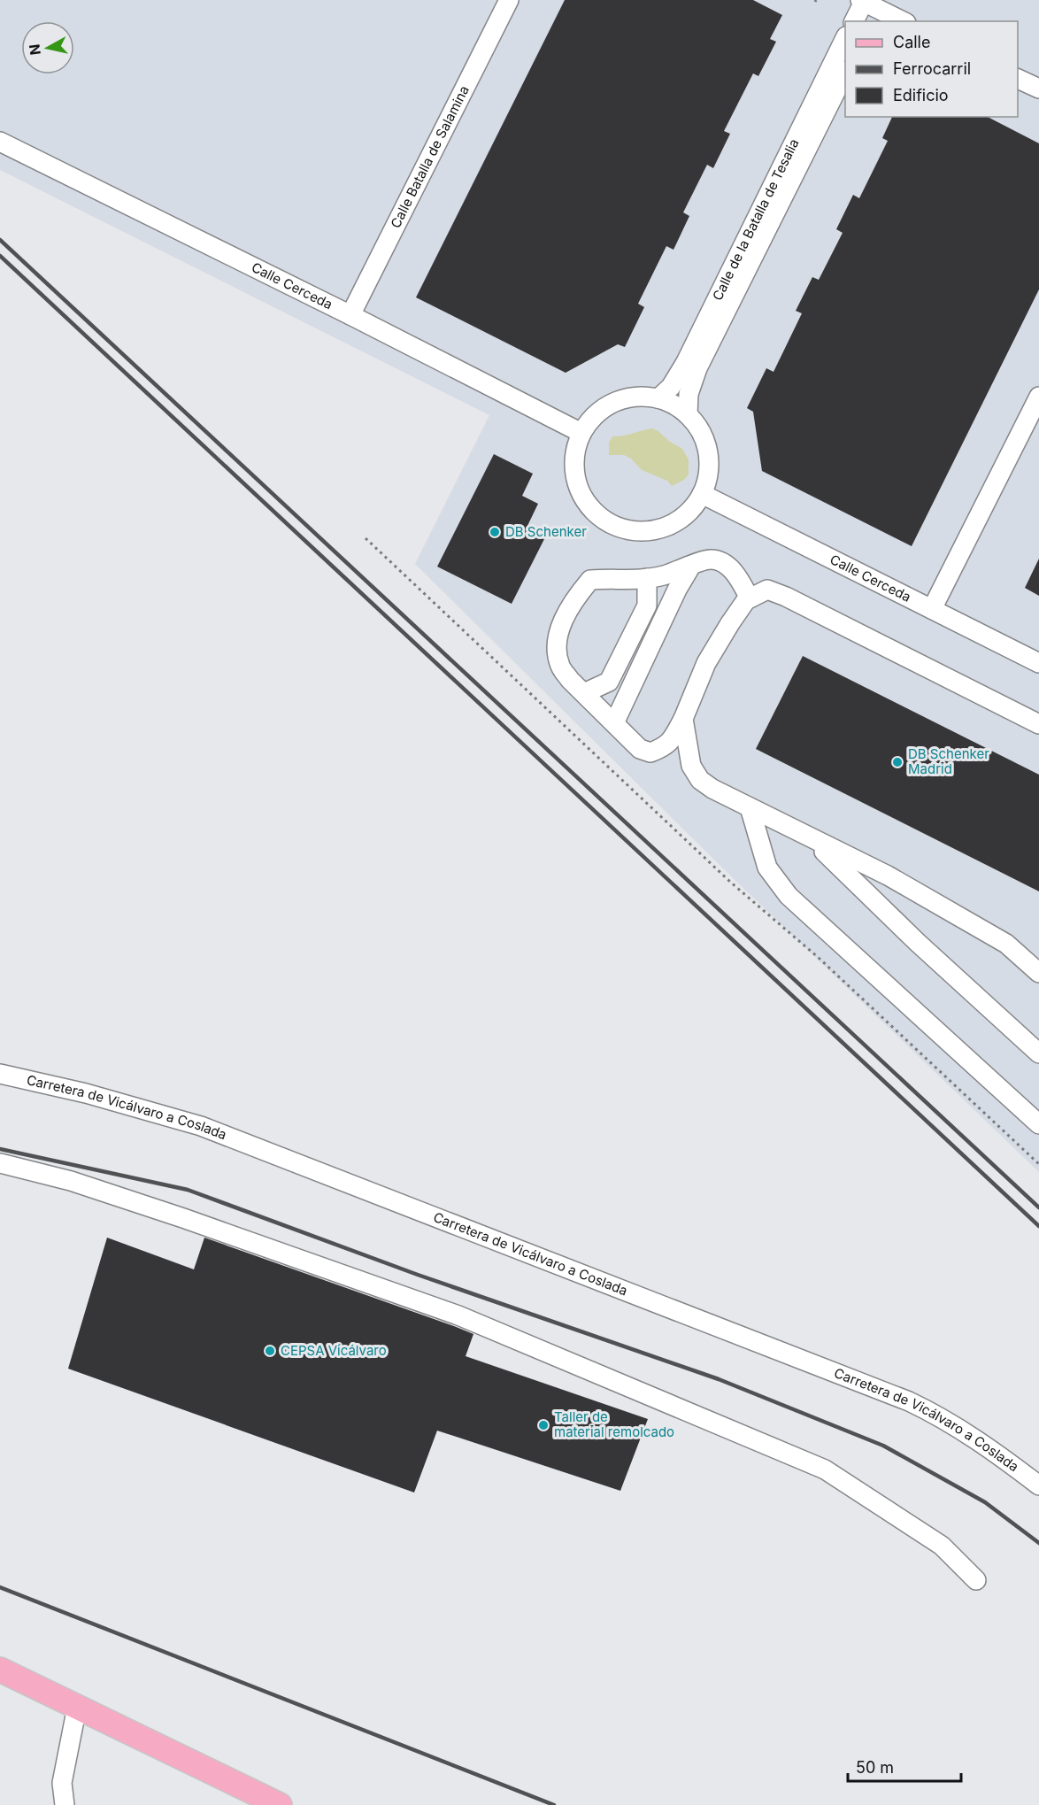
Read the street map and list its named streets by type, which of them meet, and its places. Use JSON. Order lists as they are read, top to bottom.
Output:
{
  "streets": {
    "street": [
      "Calle Batalla de Salamina",
      "Calle de la Batalla de Tesalia",
      "Calle Cerceda",
      "Carretera de Vicálvaro a Coslada"
    ]
  },
  "crossings": [
    ["Calle Batalla de Salamina", "Calle Cerceda"],
    ["Calle de la Batalla de Tesalia", "Calle Cerceda"]
  ],
  "places": [
    "DB Schenker",
    "DB Schenker Madrid",
    "CEPSA Vicálvaro",
    "Taller de material remolcado"
  ],
  "legend": ["Calle", "Ferrocarril", "Edificio"],
  "scale_bar": "50 m",
  "north": "left"
}
